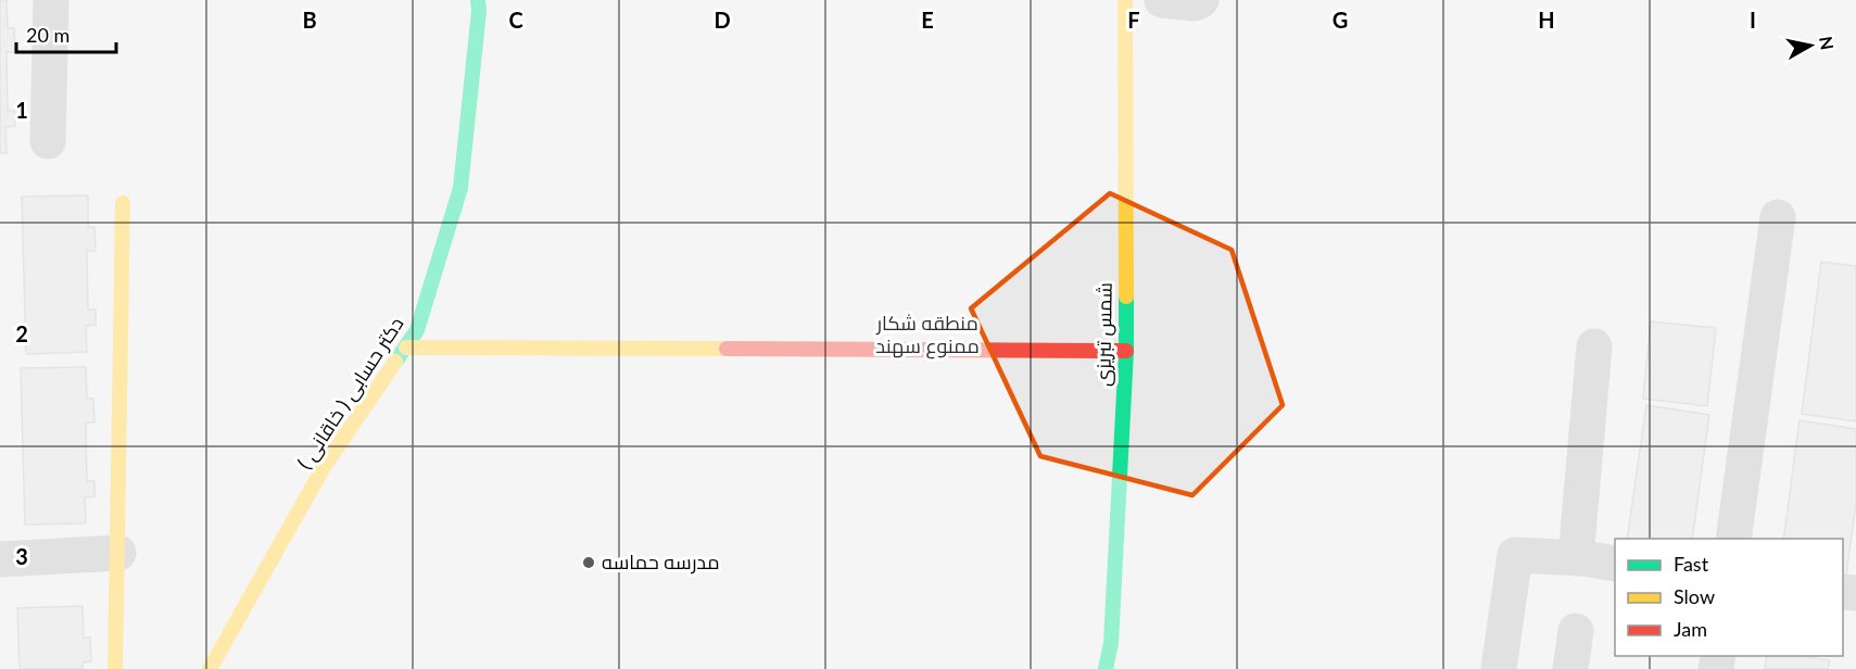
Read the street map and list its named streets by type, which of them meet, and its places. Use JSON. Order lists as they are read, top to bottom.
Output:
{
  "streets": {
    "street": ["شمس تبریزی", "دکتر حسابی ( خاقانی )"]
  },
  "parks": ["منطقه شکار ممنوع سهند"],
  "places": ["مدرسه حماسه"],
  "legend": ["Fast", "Slow", "Jam"],
  "scale_bar": "20 m",
  "north": "right",
  "grid": {
    "columns": [
      "B",
      "C",
      "D",
      "E",
      "F",
      "G",
      "H",
      "I"
    ],
    "rows": ["1", "2", "3"]
  }
}
